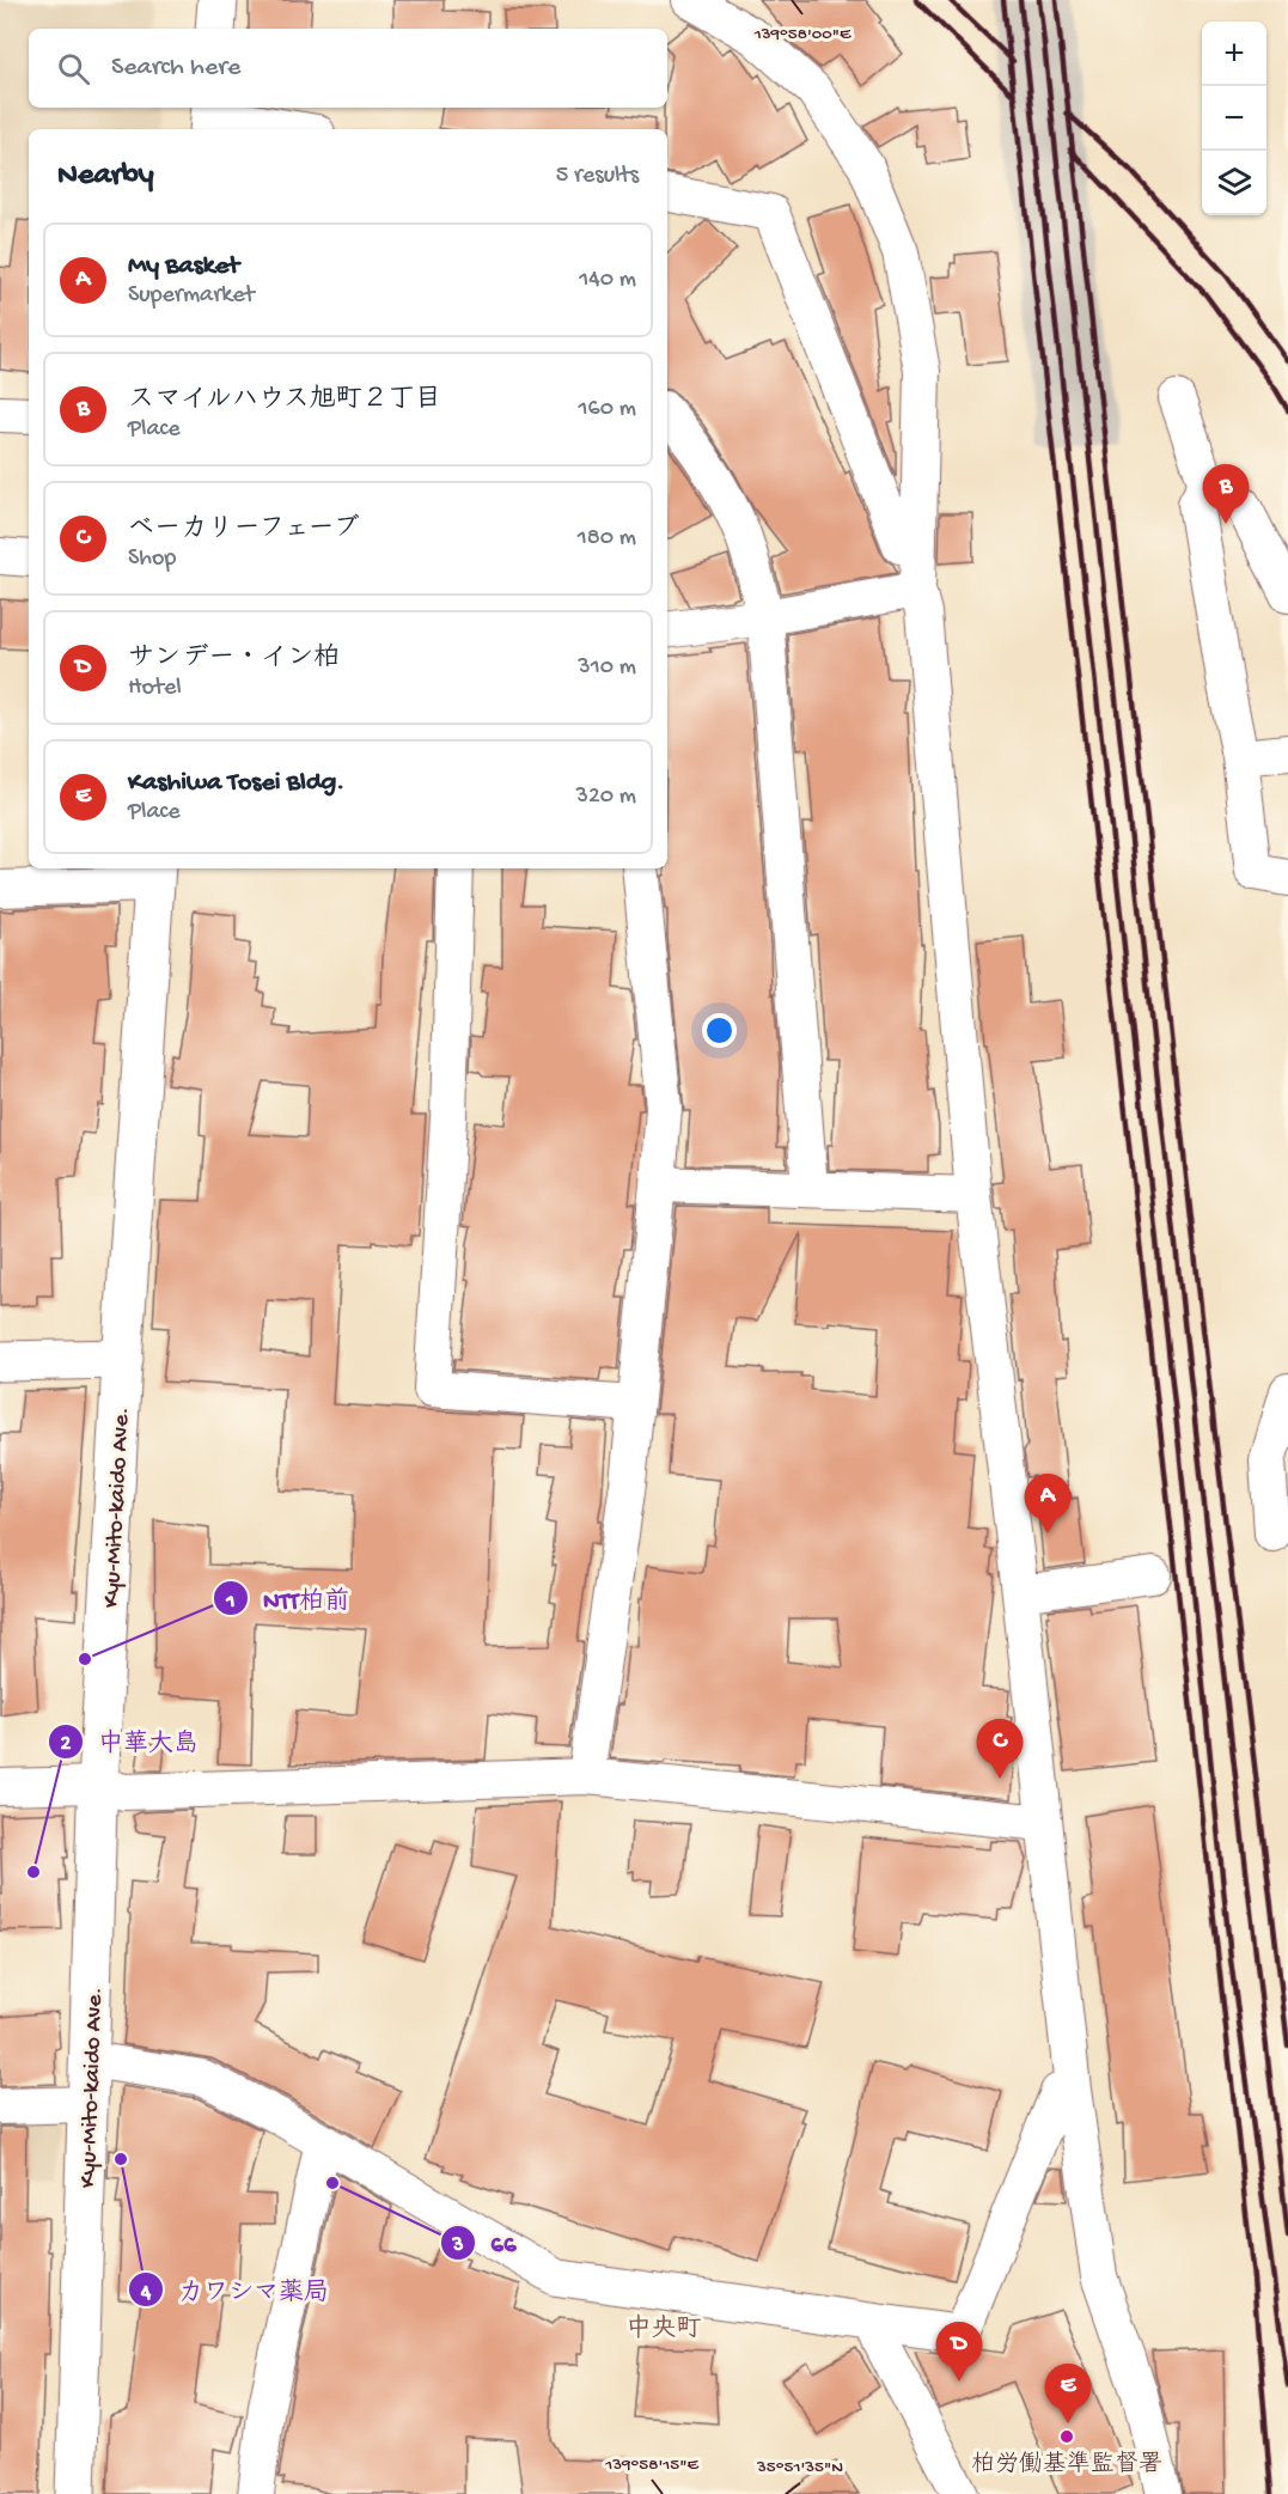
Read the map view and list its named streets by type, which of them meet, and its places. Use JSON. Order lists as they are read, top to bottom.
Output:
{
  "streets": {
    "main road": ["Kyu-Mito-kaido Ave."]
  },
  "districts": ["中央町"],
  "places": [
    "NTT柏前",
    "中華大島",
    "カワシマ薬局",
    "66",
    "柏労働基準監督署"
  ],
  "page": {
    "map_buttons": ["+", "−"],
    "search": "Search here",
    "heading": ["Nearby", "5 results"],
    "list": [
      {
        "mark": "A",
        "name": "My Basket",
        "note": "Supermarket",
        "value": "140 m"
      },
      {
        "mark": "B",
        "name": "スマイルハウス旭町２丁目",
        "note": "Place",
        "value": "160 m"
      },
      {
        "mark": "C",
        "name": "ベーカリーフェーブ",
        "note": "Shop",
        "value": "180 m"
      },
      {
        "mark": "D",
        "name": "サンデー・イン柏",
        "note": "Hotel",
        "value": "310 m"
      },
      {
        "mark": "E",
        "name": "Kashiwa Tosei Bldg.",
        "note": "Place",
        "value": "320 m"
      }
    ],
    "pins": [
      "B",
      "A",
      "C",
      "D",
      "E"
    ]
  },
  "coordinates": ["139°58'00\"E", "139°58'15\"E", "35°51'35\"N"]
}
